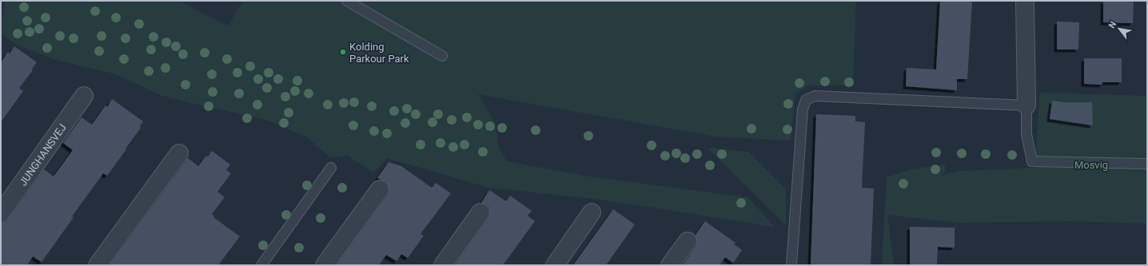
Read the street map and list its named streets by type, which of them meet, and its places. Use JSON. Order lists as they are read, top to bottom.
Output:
{
  "streets": {
    "street": ["JUNGHANSVEJ"]
  },
  "parks": ["Mosvig"],
  "places": ["Kolding Parkour Park"],
  "north": "top left"
}
